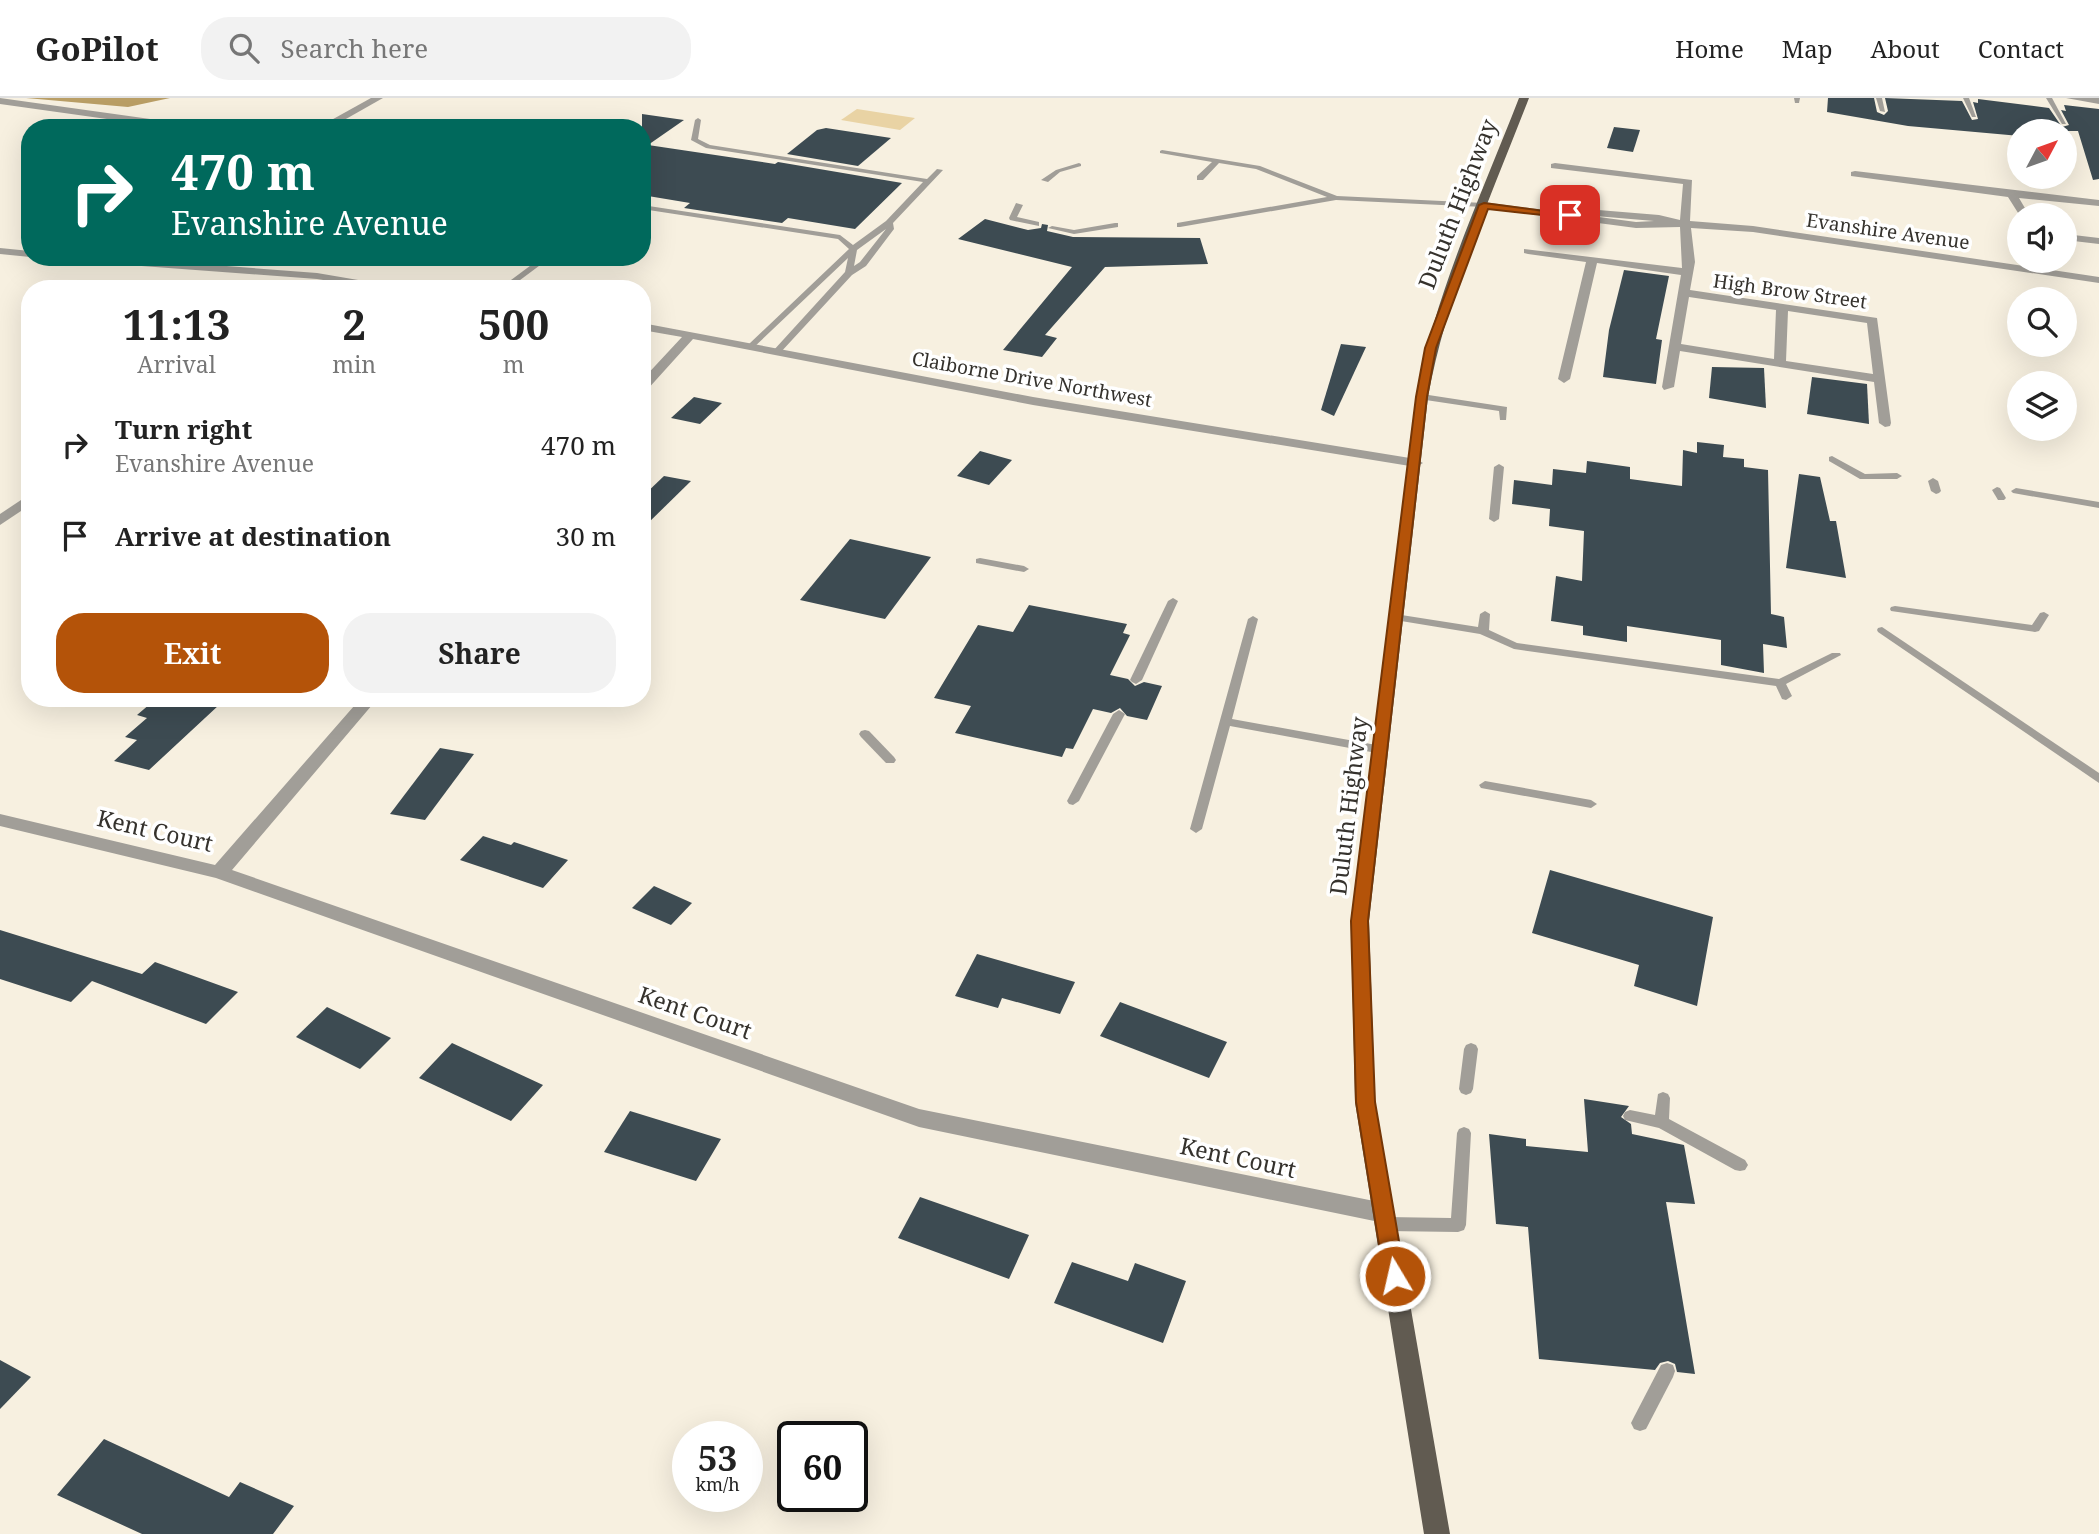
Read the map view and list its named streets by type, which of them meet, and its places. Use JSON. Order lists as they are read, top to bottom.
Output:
{
  "streets": {
    "main road": ["Duluth Highway"],
    "street": [
      "Evanshire Avenue",
      "High Brow Street",
      "Claiborne Drive Northwest",
      "Kent Court"
    ]
  },
  "crossings": [
    ["Duluth Highway", "Evanshire Avenue"],
    ["Duluth Highway", "Claiborne Drive Northwest"],
    ["Duluth Highway", "Kent Court"]
  ],
  "north": "top right",
  "page": {
    "header": "GoPilot",
    "search": "Search here",
    "nav": [
      "Home",
      "Map",
      "About",
      "Contact"
    ],
    "turn": ["470 m", "Evanshire Avenue"],
    "eta": [
      "11:13",
      "Arrival",
      "2",
      "min",
      "500",
      "m"
    ],
    "list": [
      {
        "name": "Turn right",
        "note": "Evanshire Avenue",
        "value": "470 m"
      },
      {
        "name": "Arrive at destination",
        "value": "30 m"
      }
    ],
    "buttons": ["Exit", "Share"],
    "speed": "53 km/h",
    "limit": "60"
  }
}
